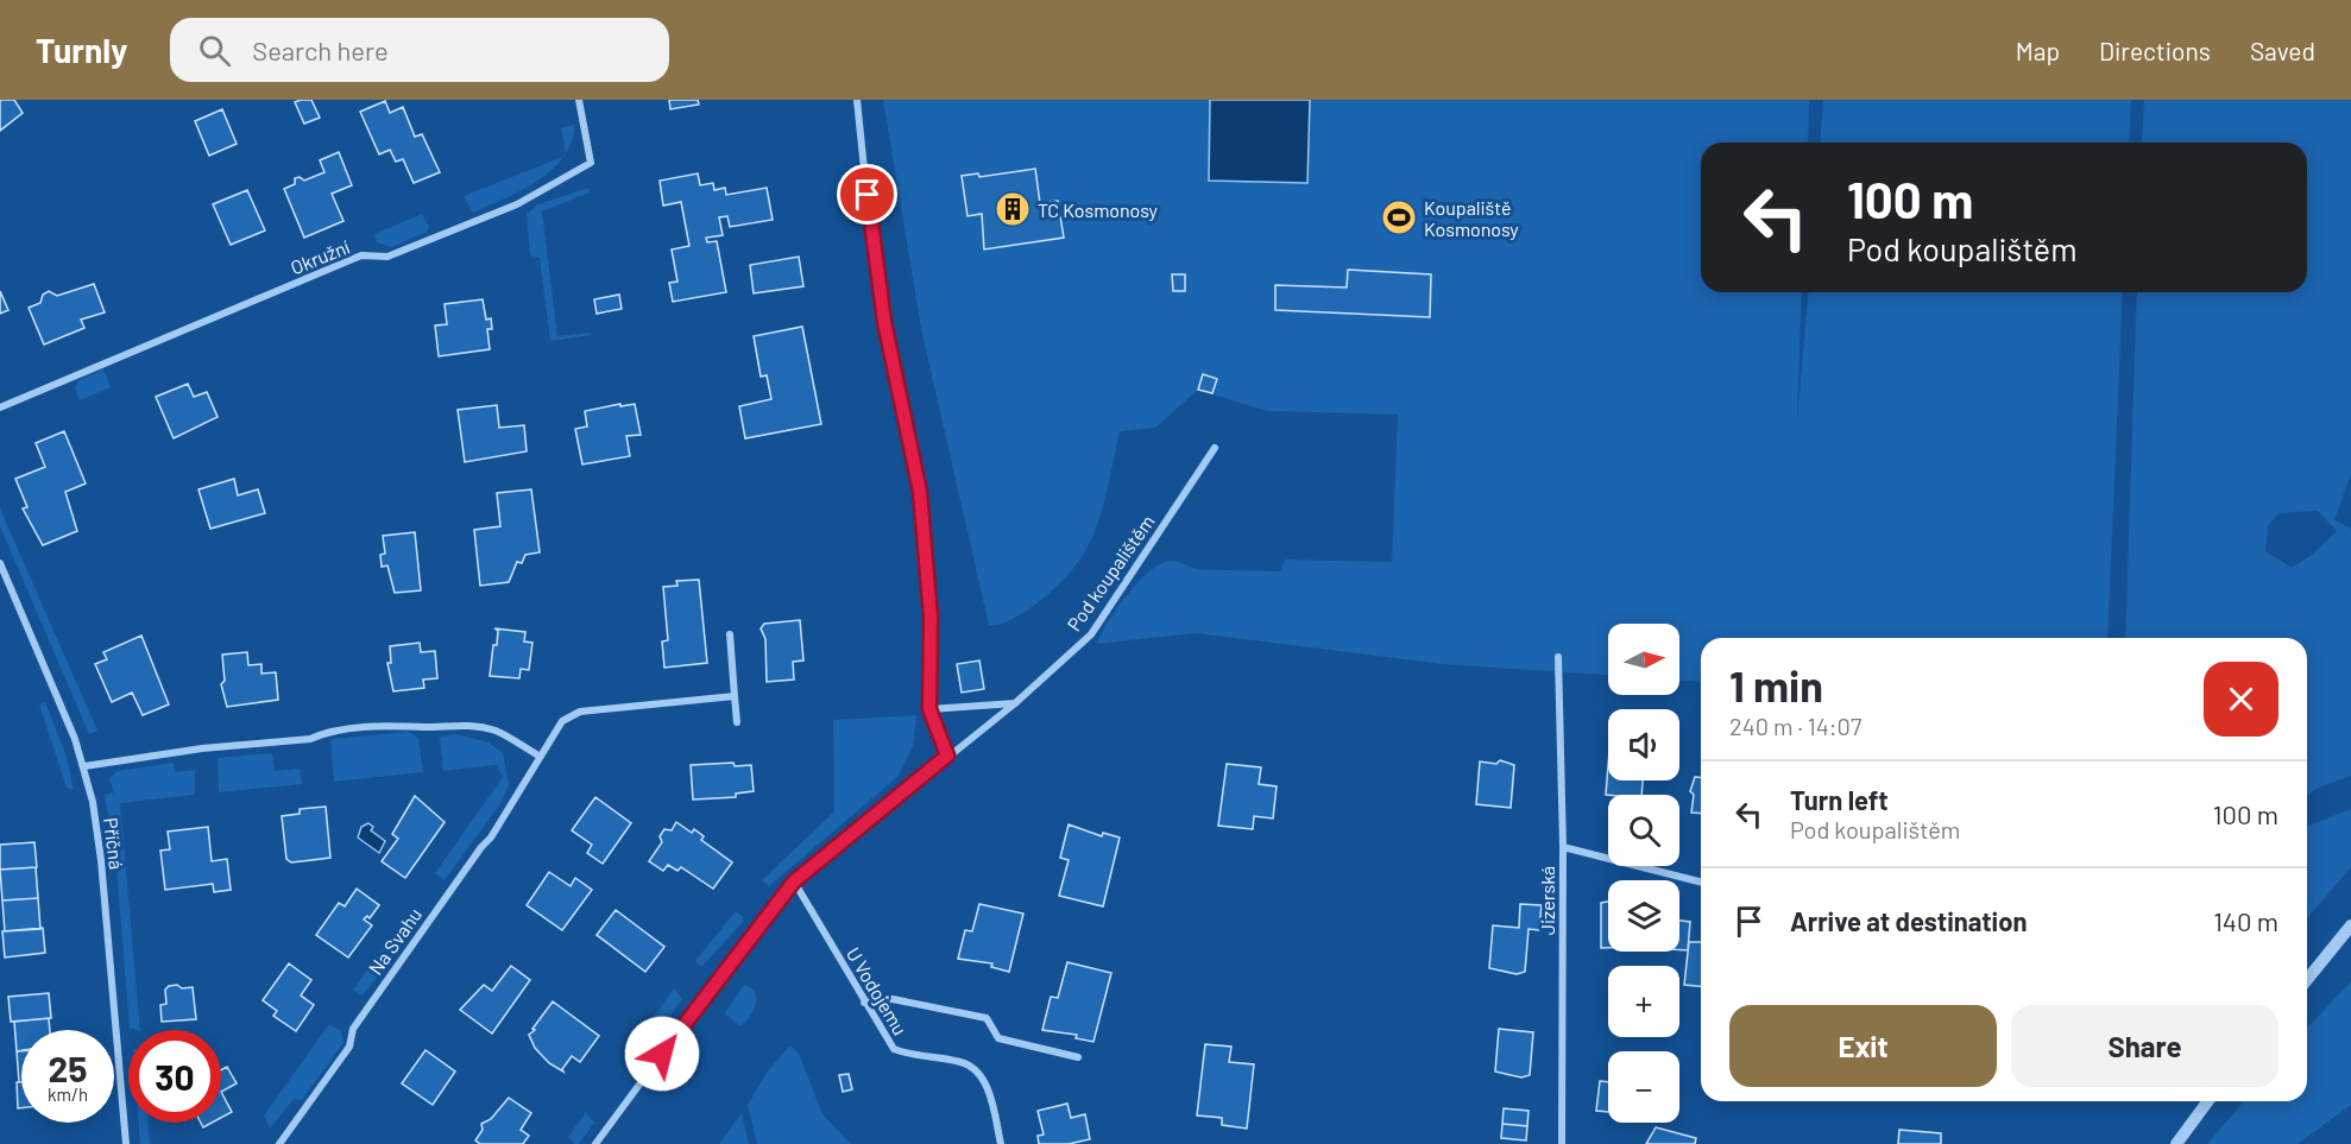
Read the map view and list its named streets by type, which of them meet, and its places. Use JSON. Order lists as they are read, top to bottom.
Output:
{
  "streets": {
    "street": [
      "Okružní",
      "Pod koupalištěm",
      "Příčná",
      "Jizerská",
      "Na Svahu",
      "U Vodojemu"
    ]
  },
  "crossings": [
    ["Pod koupalištěm", "U Vodojemu"]
  ],
  "places": {
    "building": ["TC Kosmonosy"],
    "sports": ["Koupaliště Kosmonosy"]
  },
  "north": "right",
  "page": {
    "header": "Turnly",
    "search": "Search here",
    "nav": ["Map", "Directions", "Saved"],
    "turn": ["100 m", "Pod koupalištěm"],
    "map_buttons": ["+", "−"],
    "heading": ["1 min", "240 m · 14:07"],
    "list": [
      {
        "name": "Turn left",
        "note": "Pod koupalištěm",
        "value": "100 m"
      },
      {
        "name": "Arrive at destination",
        "value": "140 m"
      }
    ],
    "buttons": ["Exit", "Share"],
    "speed": "25 km/h",
    "limit": "30"
  }
}
